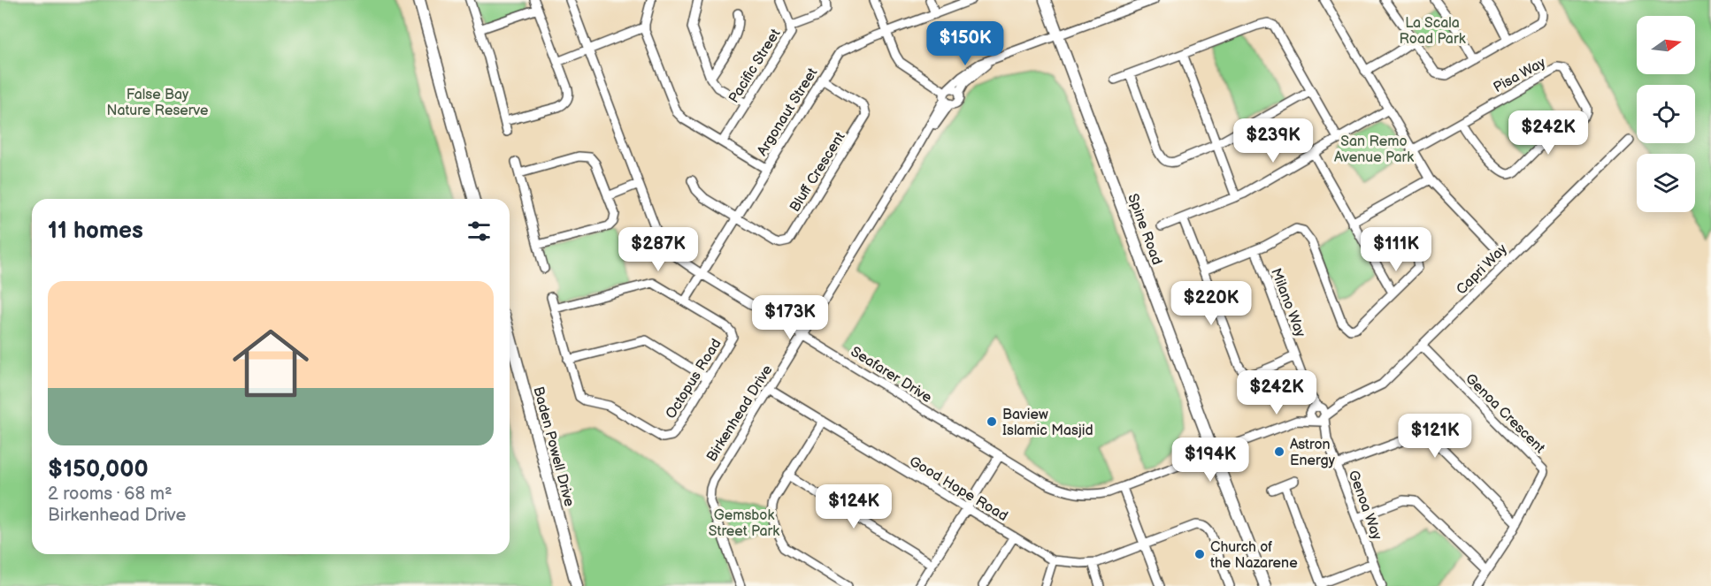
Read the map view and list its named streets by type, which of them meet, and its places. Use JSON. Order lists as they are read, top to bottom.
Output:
{
  "streets": {
    "main road": ["Spine Road", "Baden Powell Drive"],
    "street": [
      "Pacific Street",
      "Pisa Way",
      "Argonaut Street",
      "Bluff Crescent",
      "Capri Way",
      "Milano Way",
      "Seafarer Drive",
      "Octopus Road",
      "Birkenhead Drive",
      "Genoa Crescent",
      "Good Hope Road",
      "Genoa Way"
    ]
  },
  "crossings": [
    ["Argonaut Street", "Bluff Crescent"],
    ["Argonaut Street", "Seafarer Drive"],
    ["Argonaut Street", "Octopus Road"],
    ["Spine Road", "Capri Way"],
    ["Spine Road", "Seafarer Drive"],
    ["Spine Road", "Birkenhead Drive"],
    ["Capri Way", "Milano Way"],
    ["Capri Way", "Seafarer Drive"],
    ["Capri Way", "Genoa Crescent"],
    ["Capri Way", "Genoa Way"],
    ["Seafarer Drive", "Birkenhead Drive"],
    ["Birkenhead Drive", "Good Hope Road"]
  ],
  "parks": [
    "La Scala Road Park",
    "False Bay Nature Reserve",
    "San Remo Avenue Park",
    "Gemsbok Street Park"
  ],
  "places": ["Baview Islamic Masjid", "Astron Energy", "Church of the Nazarene"],
  "north": "right",
  "page": {
    "price": [
      "$150K",
      "$242K",
      "$239K",
      "$287K",
      "$111K",
      "$220K",
      "$173K",
      "$242K",
      "$121K",
      "$194K",
      "$124K"
    ],
    "heading": "11 homes",
    "list": [
      {
        "name": "$150,000",
        "note": "2 rooms · 68 m² · Birkenhead Drive"
      }
    ]
  }
}
